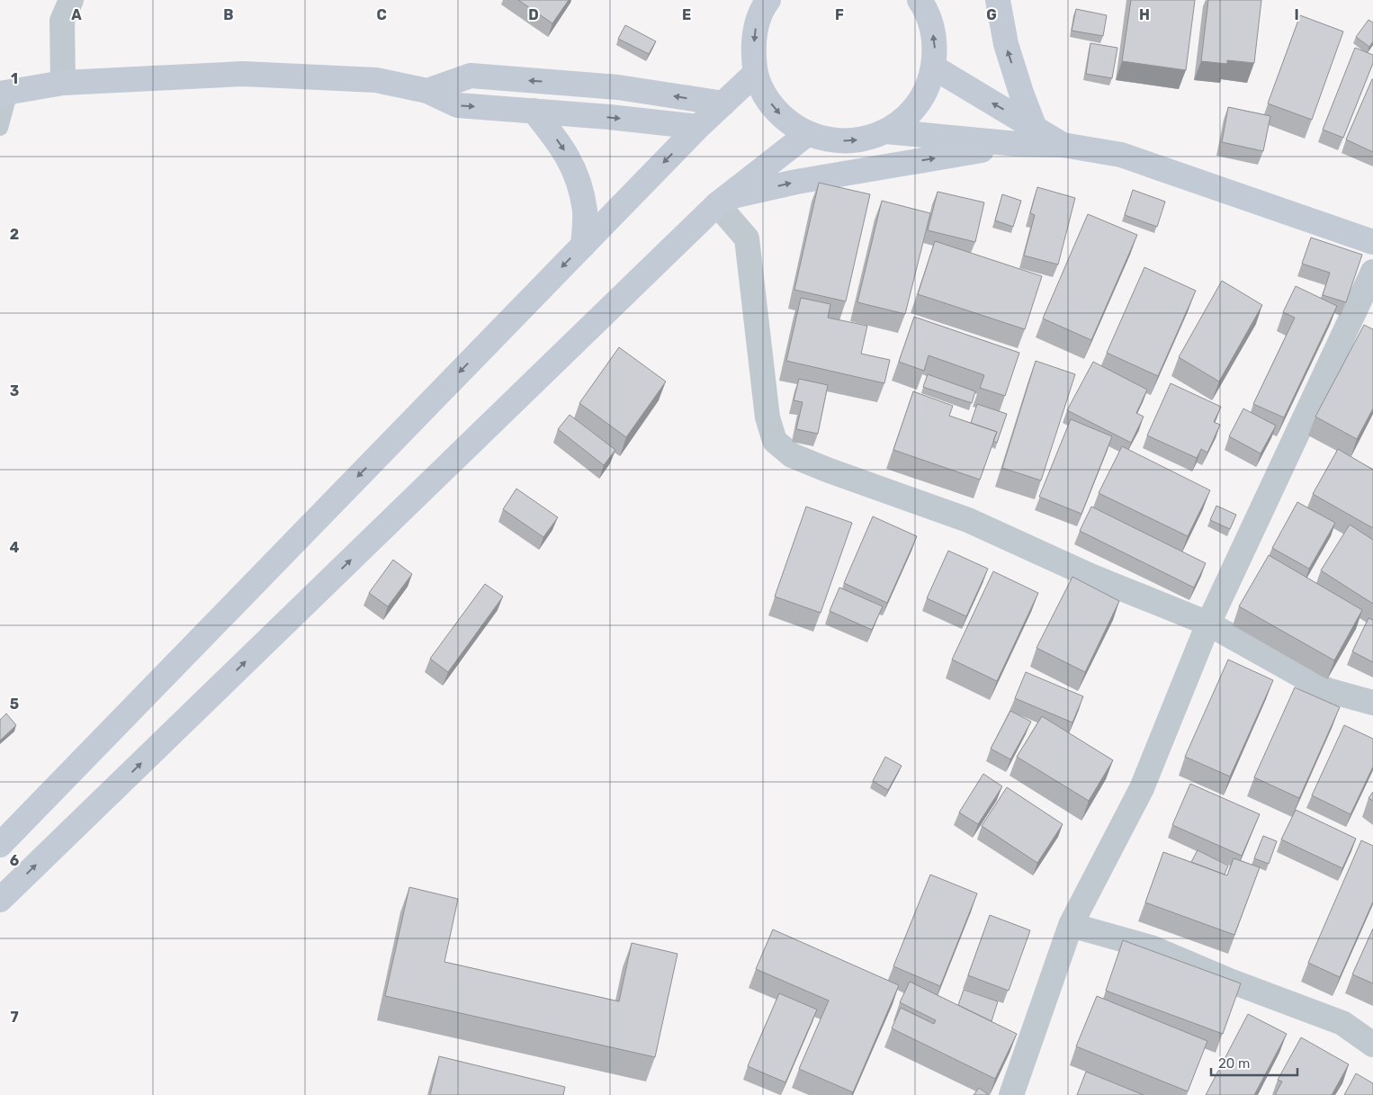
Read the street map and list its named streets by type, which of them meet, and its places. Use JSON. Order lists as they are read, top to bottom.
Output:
{
  "scale_bar": "20 m",
  "grid": {
    "columns": [
      "A",
      "B",
      "C",
      "D",
      "E",
      "F",
      "G",
      "H",
      "I"
    ],
    "rows": [
      "1",
      "2",
      "3",
      "4",
      "5",
      "6",
      "7"
    ]
  }
}
